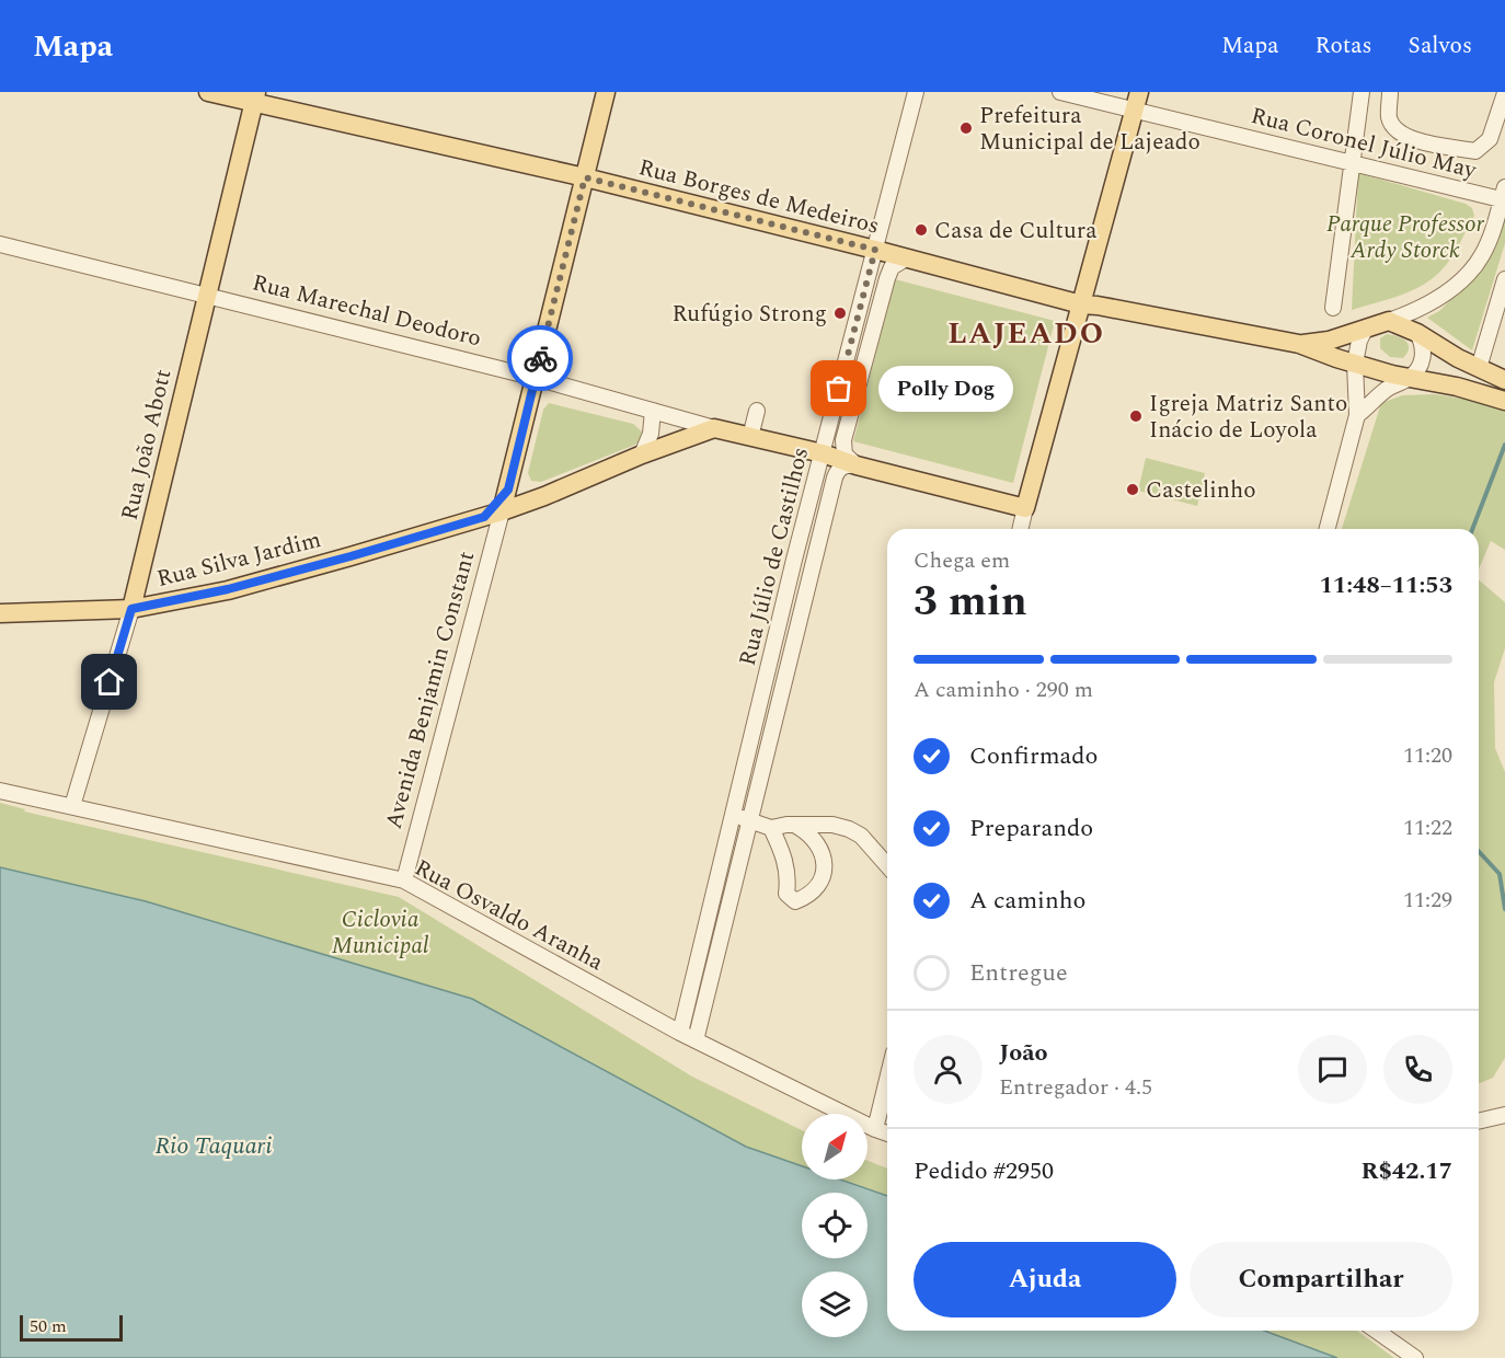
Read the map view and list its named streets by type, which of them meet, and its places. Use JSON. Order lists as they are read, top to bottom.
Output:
{
  "streets": {
    "main road": [
      "Rua Borges de Medeiros",
      "Rua Marechal Deodoro",
      "Rua João Abott",
      "Rua Silva Jardim"
    ],
    "street": [
      "Rua Coronel Júlio May",
      "Rua Júlio de Castilhos",
      "Avenida Benjamin Constant",
      "Rua Osvaldo Aranha"
    ]
  },
  "crossings": [
    ["Rua Borges de Medeiros", "Rua João Abott"],
    ["Rua Borges de Medeiros", "Rua Júlio de Castilhos"],
    ["Rua Marechal Deodoro", "Rua João Abott"],
    ["Rua Marechal Deodoro", "Rua Júlio de Castilhos"],
    ["Rua Marechal Deodoro", "Rua Silva Jardim"],
    ["Rua João Abott", "Rua Silva Jardim"],
    ["Rua João Abott", "Rua Osvaldo Aranha"],
    ["Rua Júlio de Castilhos", "Rua Osvaldo Aranha"],
    ["Rua Silva Jardim", "Avenida Benjamin Constant"],
    ["Avenida Benjamin Constant", "Rua Osvaldo Aranha"]
  ],
  "districts": ["LAJEADO"],
  "water": ["Rio Taquari"],
  "parks": ["Parque Professor Ardy Storck", "Ciclovia Municipal"],
  "places": [
    "Prefeitura Municipal de Lajeado",
    "Casa de Cultura",
    "Rufúgio Strong",
    "Polly Dog",
    "Igreja Matriz Santo Inácio de Loyola",
    "Castelinho"
  ],
  "scale_bar": "50 m",
  "north": "top right",
  "page": {
    "header": "Mapa",
    "nav": ["Mapa", "Rotas", "Salvos"],
    "bubble": "Polly Dog",
    "heading": ["3 min", "Chega em", "11:48–11:53"],
    "panel": [
      "João",
      "Entregador · 4.5",
      "Pedido #2950",
      "R$42.17"
    ],
    "bar": "A caminho · 290 m",
    "list": [
      ["Confirmado", "11:20"],
      ["Preparando", "11:22"],
      ["A caminho", "11:29"],
      "Entregue"
    ],
    "buttons": ["Ajuda", "Compartilhar"],
    "scale": "50 m"
  }
}
